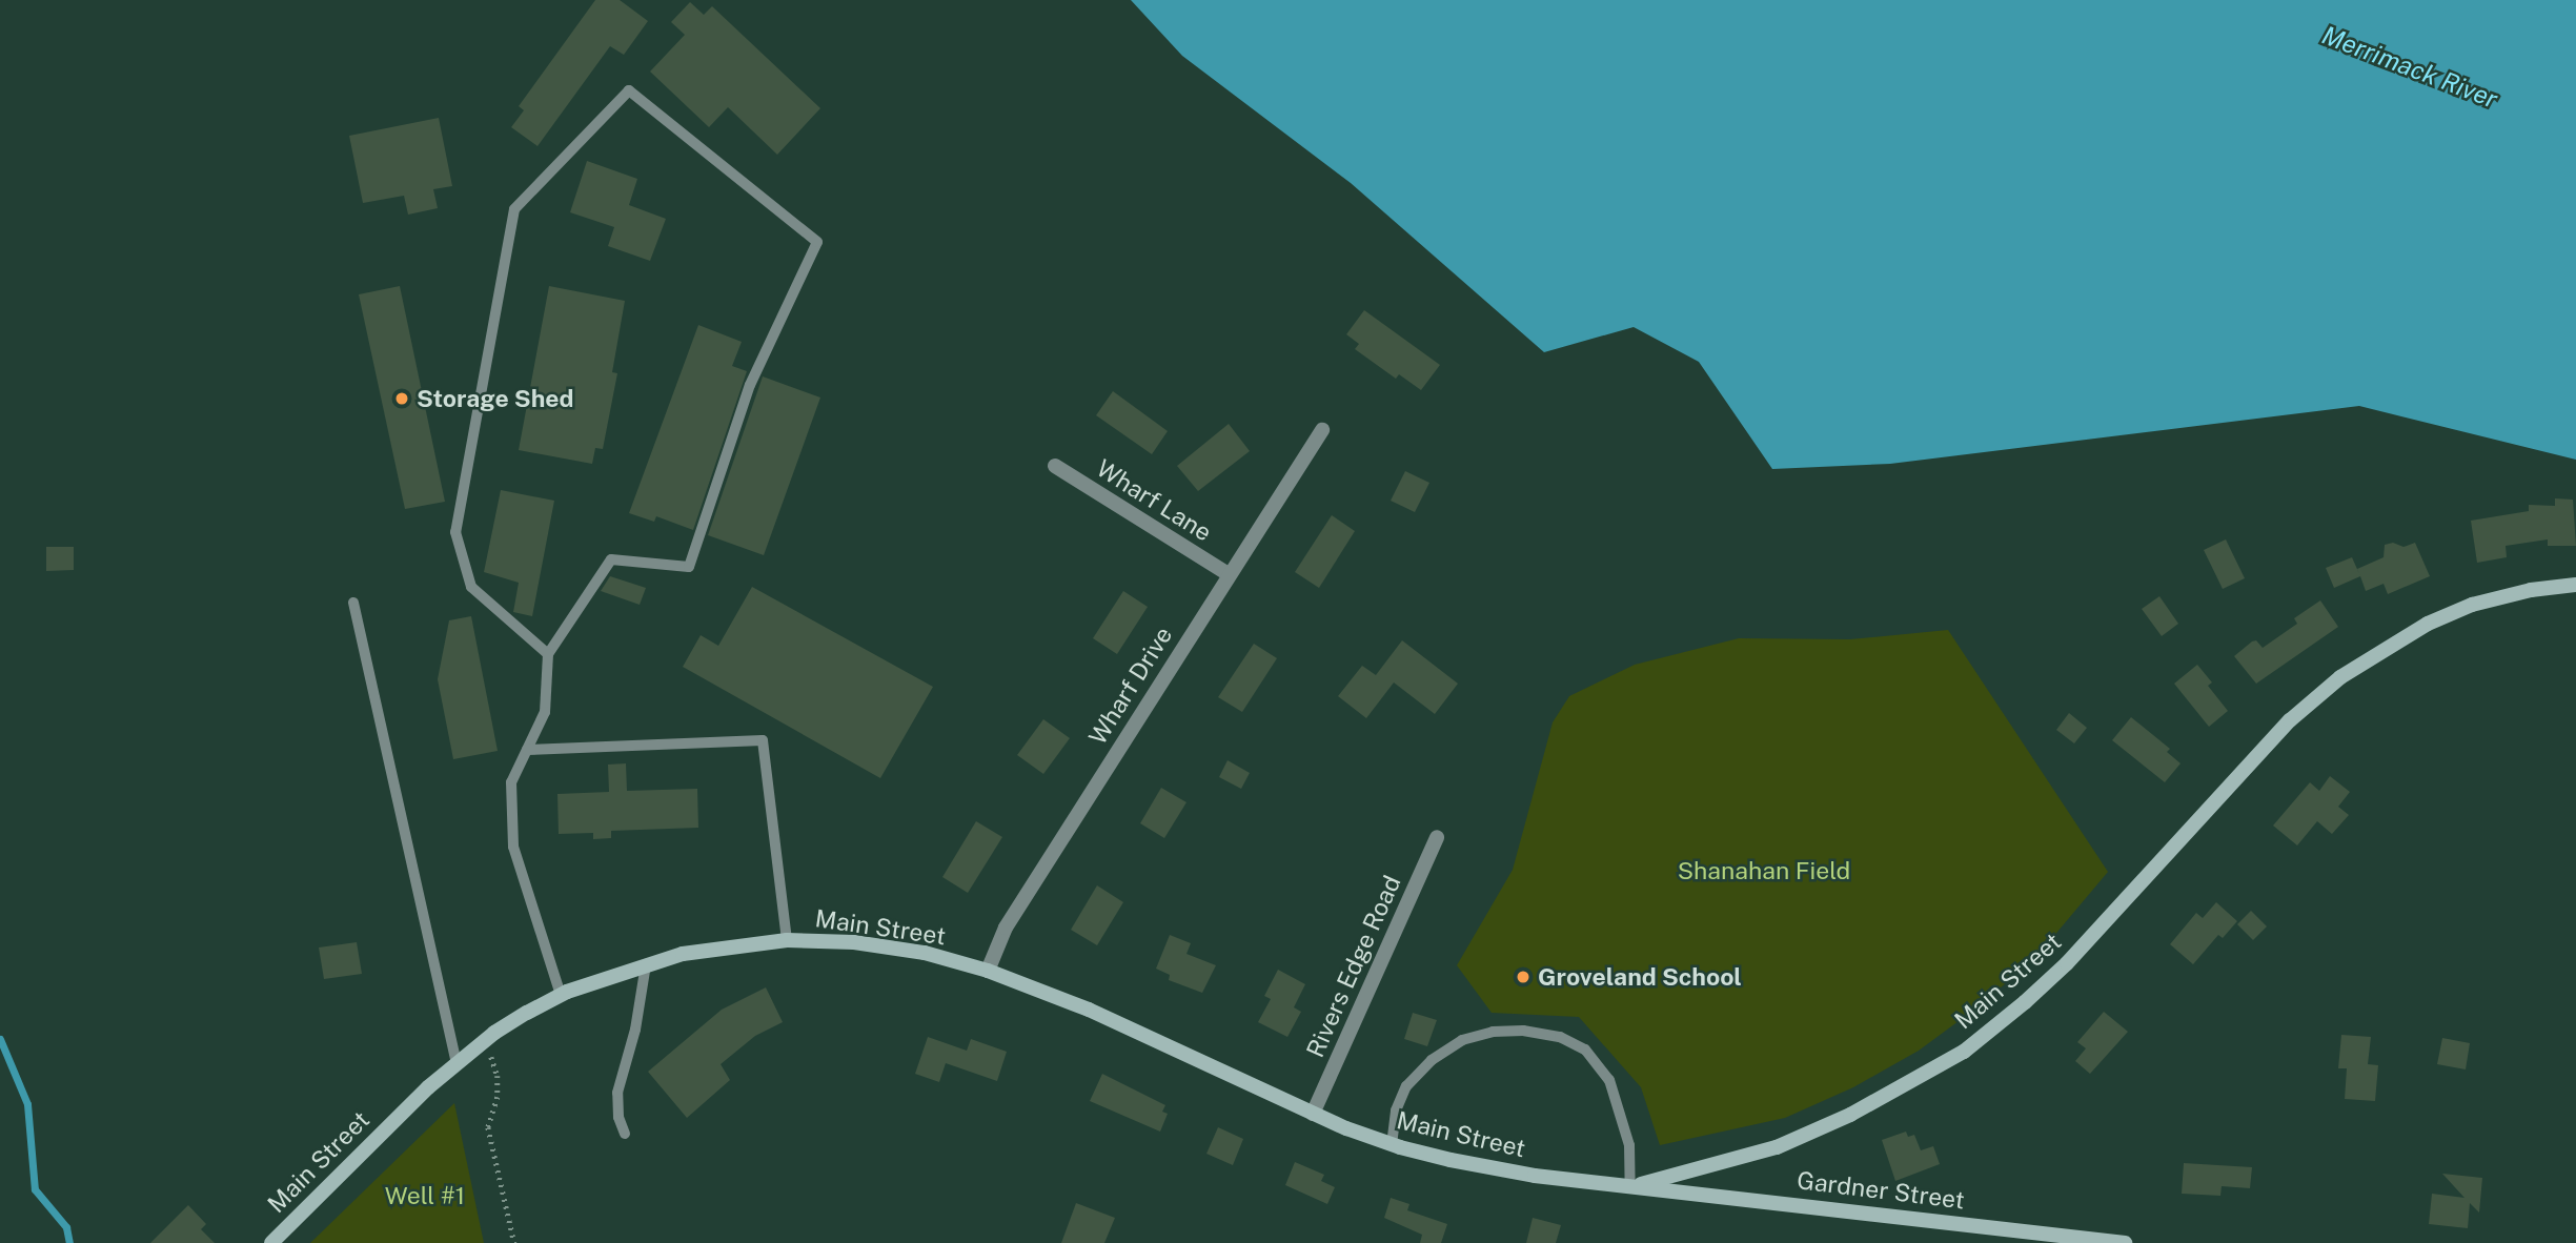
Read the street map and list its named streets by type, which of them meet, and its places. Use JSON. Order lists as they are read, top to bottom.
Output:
{
  "streets": {
    "main road": ["Main Street", "Gardner Street"],
    "street": ["Wharf Lane", "Wharf Drive", "Rivers Edge Road"]
  },
  "crossings": [
    ["Wharf Lane", "Wharf Drive"],
    ["Wharf Drive", "Main Street"],
    ["Main Street", "Rivers Edge Road"],
    ["Main Street", "Gardner Street"]
  ],
  "water": ["Merrimack River"],
  "parks": ["Shanahan Field", "Well #1"],
  "places": ["Storage Shed", "Groveland School"]
}
